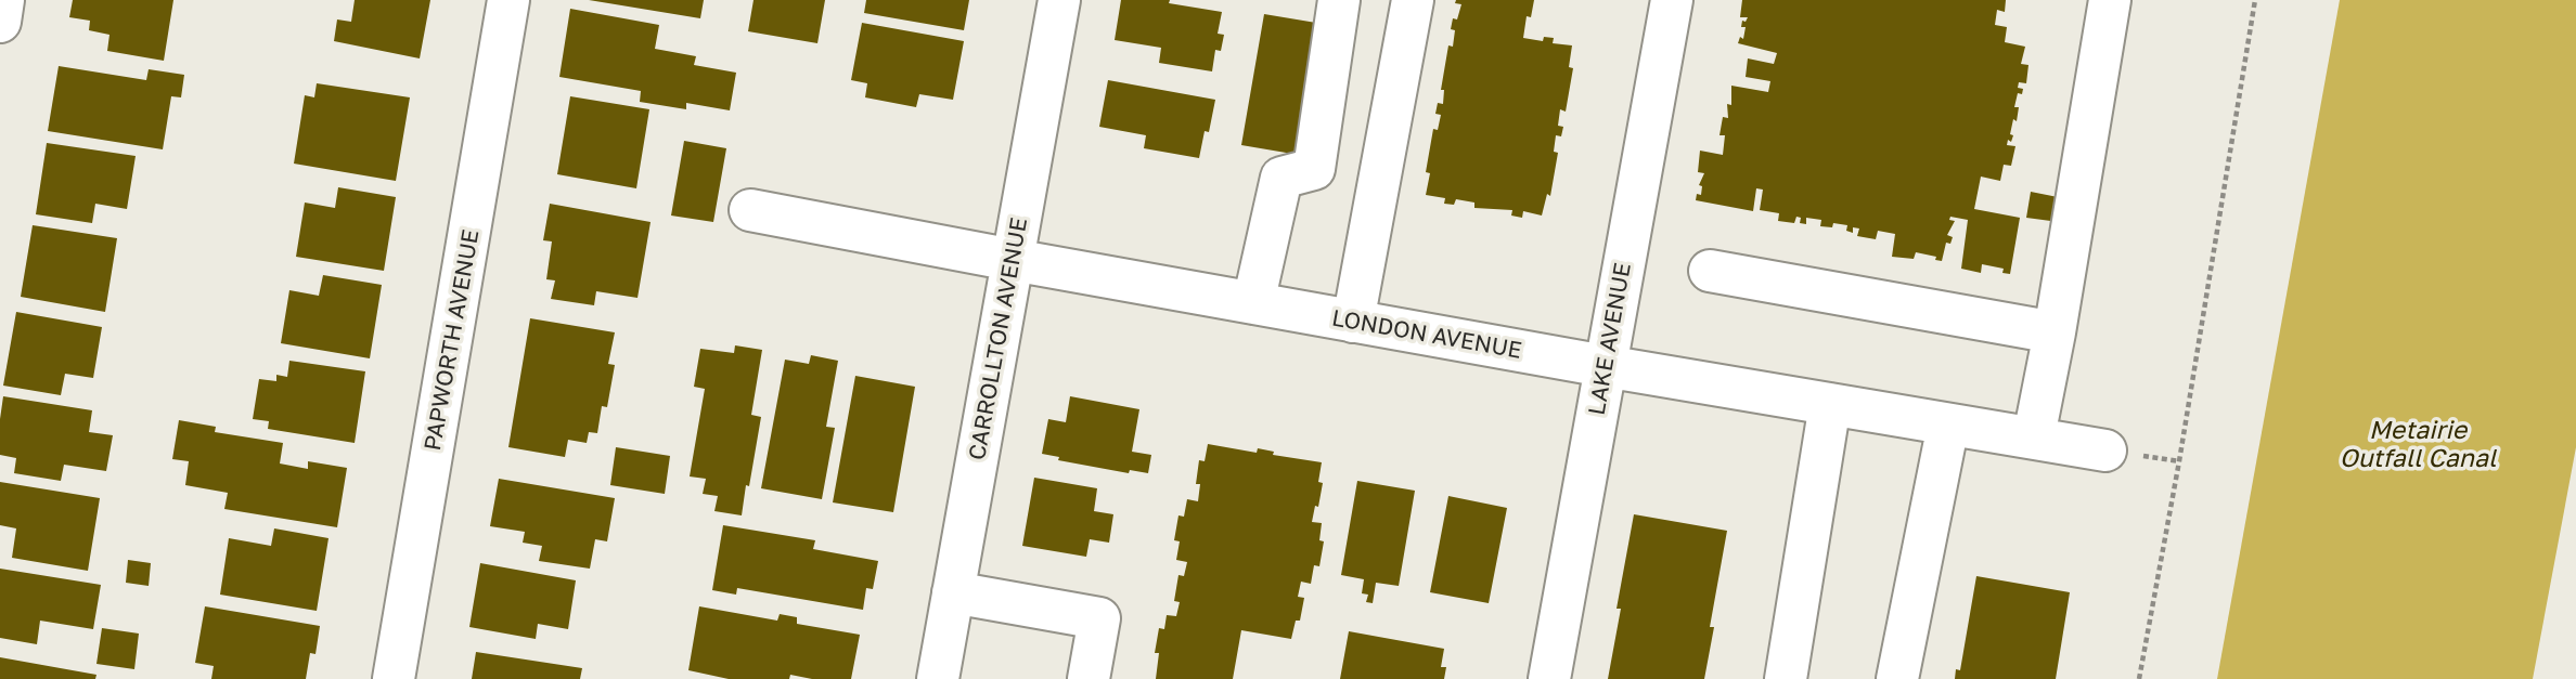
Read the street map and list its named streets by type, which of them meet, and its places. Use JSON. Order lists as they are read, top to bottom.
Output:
{
  "streets": {
    "street": [
      "LONDON AVENUE",
      "CARROLLTON AVENUE",
      "LAKE AVENUE",
      "PAPWORTH AVENUE"
    ]
  },
  "crossings": [
    ["LONDON AVENUE", "CARROLLTON AVENUE"],
    ["LONDON AVENUE", "LAKE AVENUE"]
  ],
  "water": ["Metairie Outfall Canal"]
}
